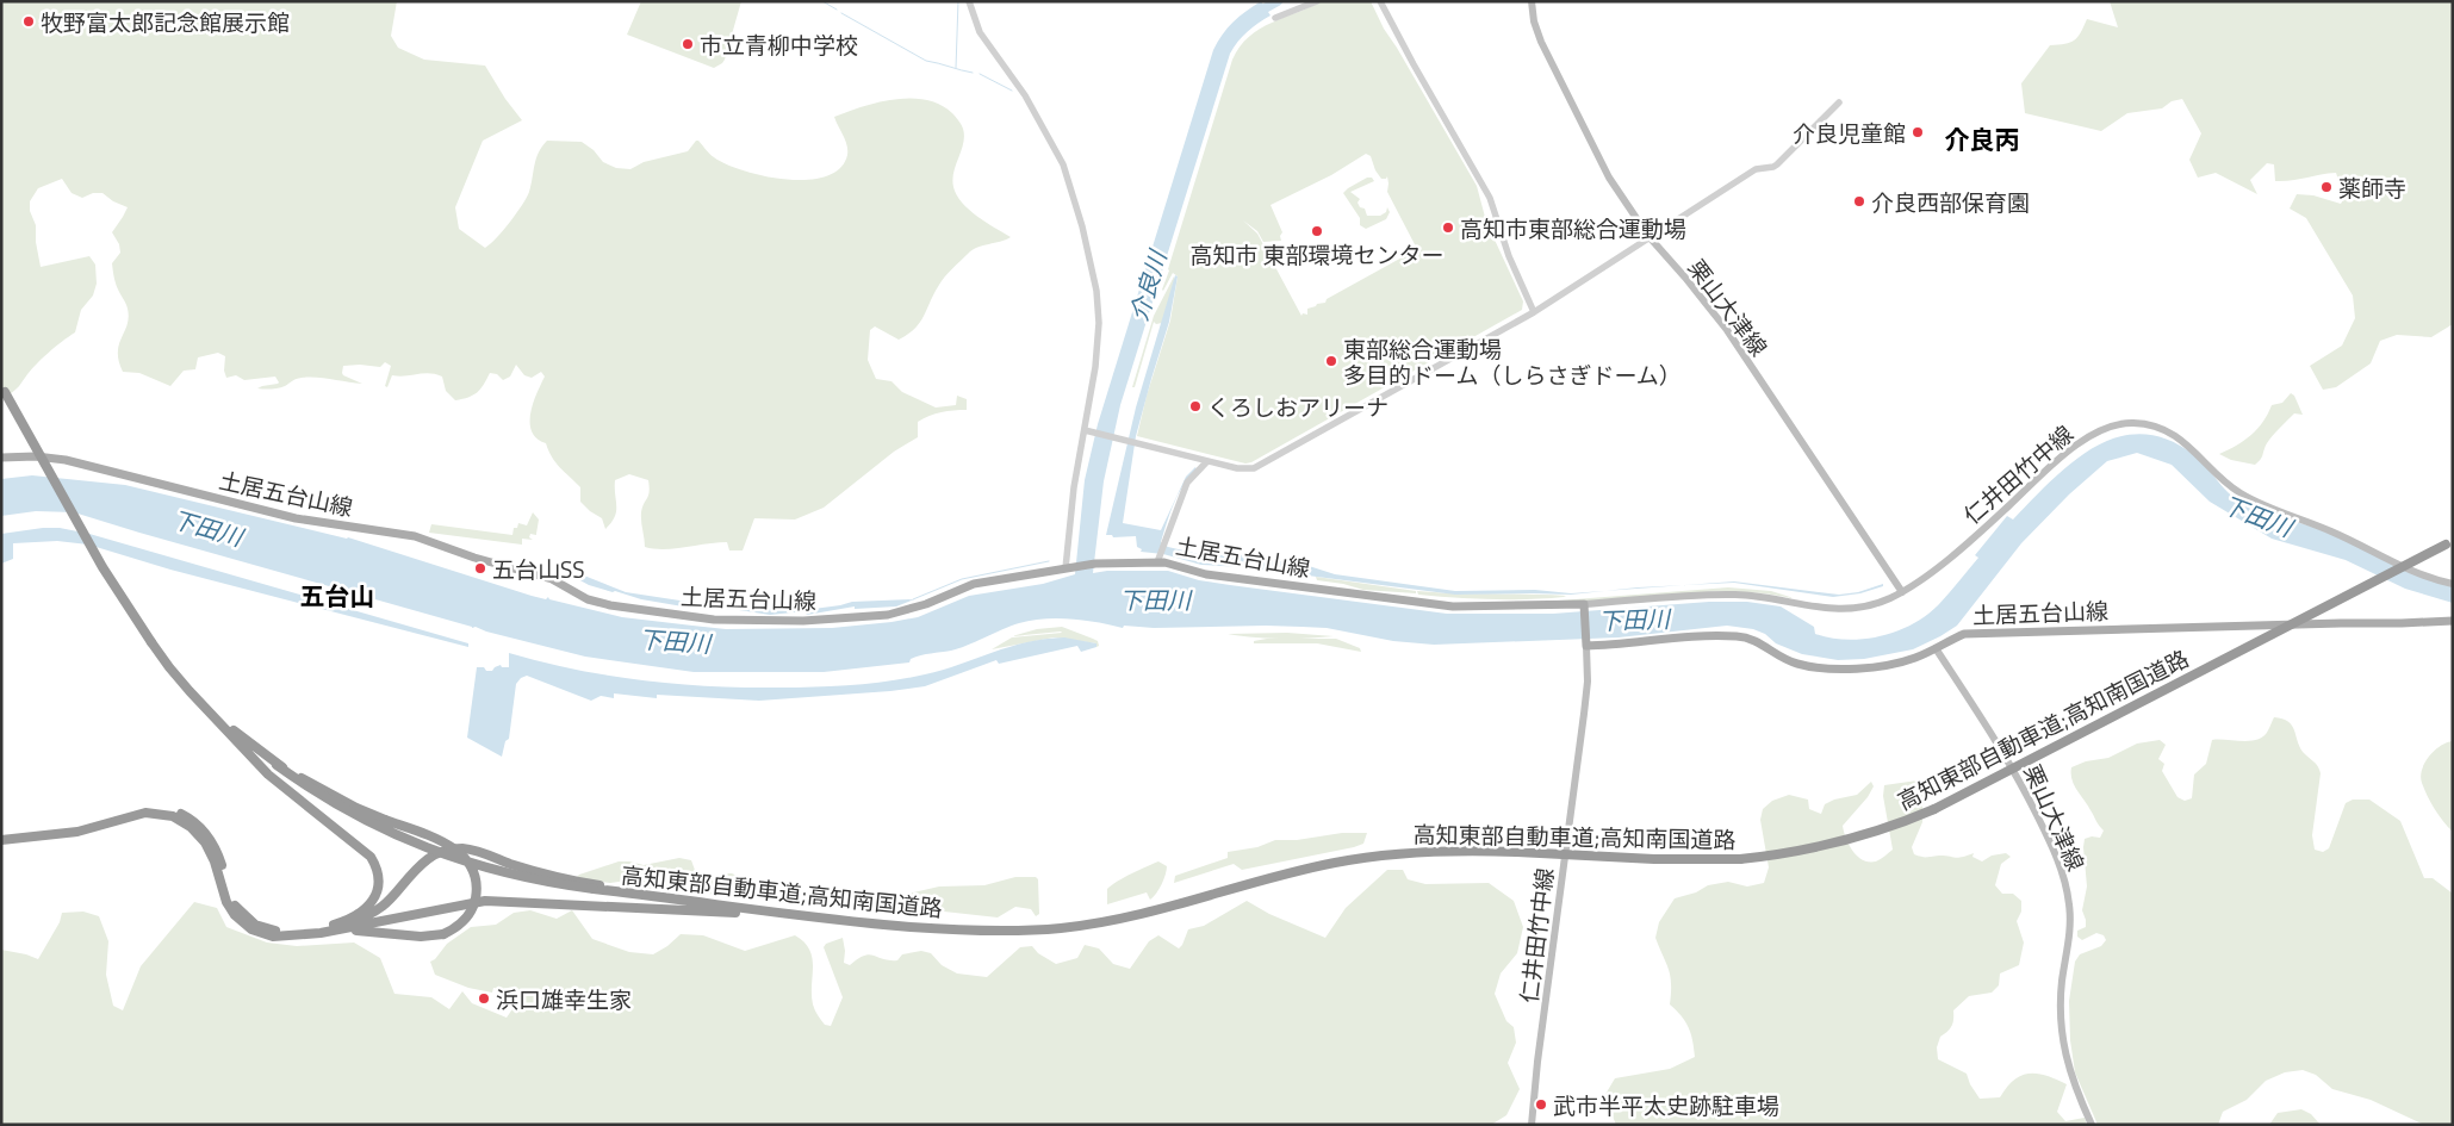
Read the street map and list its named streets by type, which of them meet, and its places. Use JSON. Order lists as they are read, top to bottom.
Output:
{
  "streets": {
    "highway": ["高知東部自動車道;高知南国道路"],
    "main road": ["栗山大津線", "仁井田竹中線", "土居五台山線"]
  },
  "crossings": [
    ["栗山大津線", "仁井田竹中線"],
    ["栗山大津線", "土居五台山線"],
    ["仁井田竹中線", "土居五台山線"]
  ],
  "districts": ["介良丙", "五台山"],
  "water": ["介良川", "下田川"],
  "places": [
    "牧野富太郎記念館展示館",
    "市立青柳中学校",
    "介良児童館",
    "薬師寺",
    "介良西部保育園",
    "高知市東部総合運動場",
    "高知市 東部環境センター",
    "東部総合運動場 多目的ドーム（しらさぎドーム）",
    "くろしおアリーナ",
    "五台山SS",
    "浜口雄幸生家",
    "武市半平太史跡駐車場"
  ]
}
